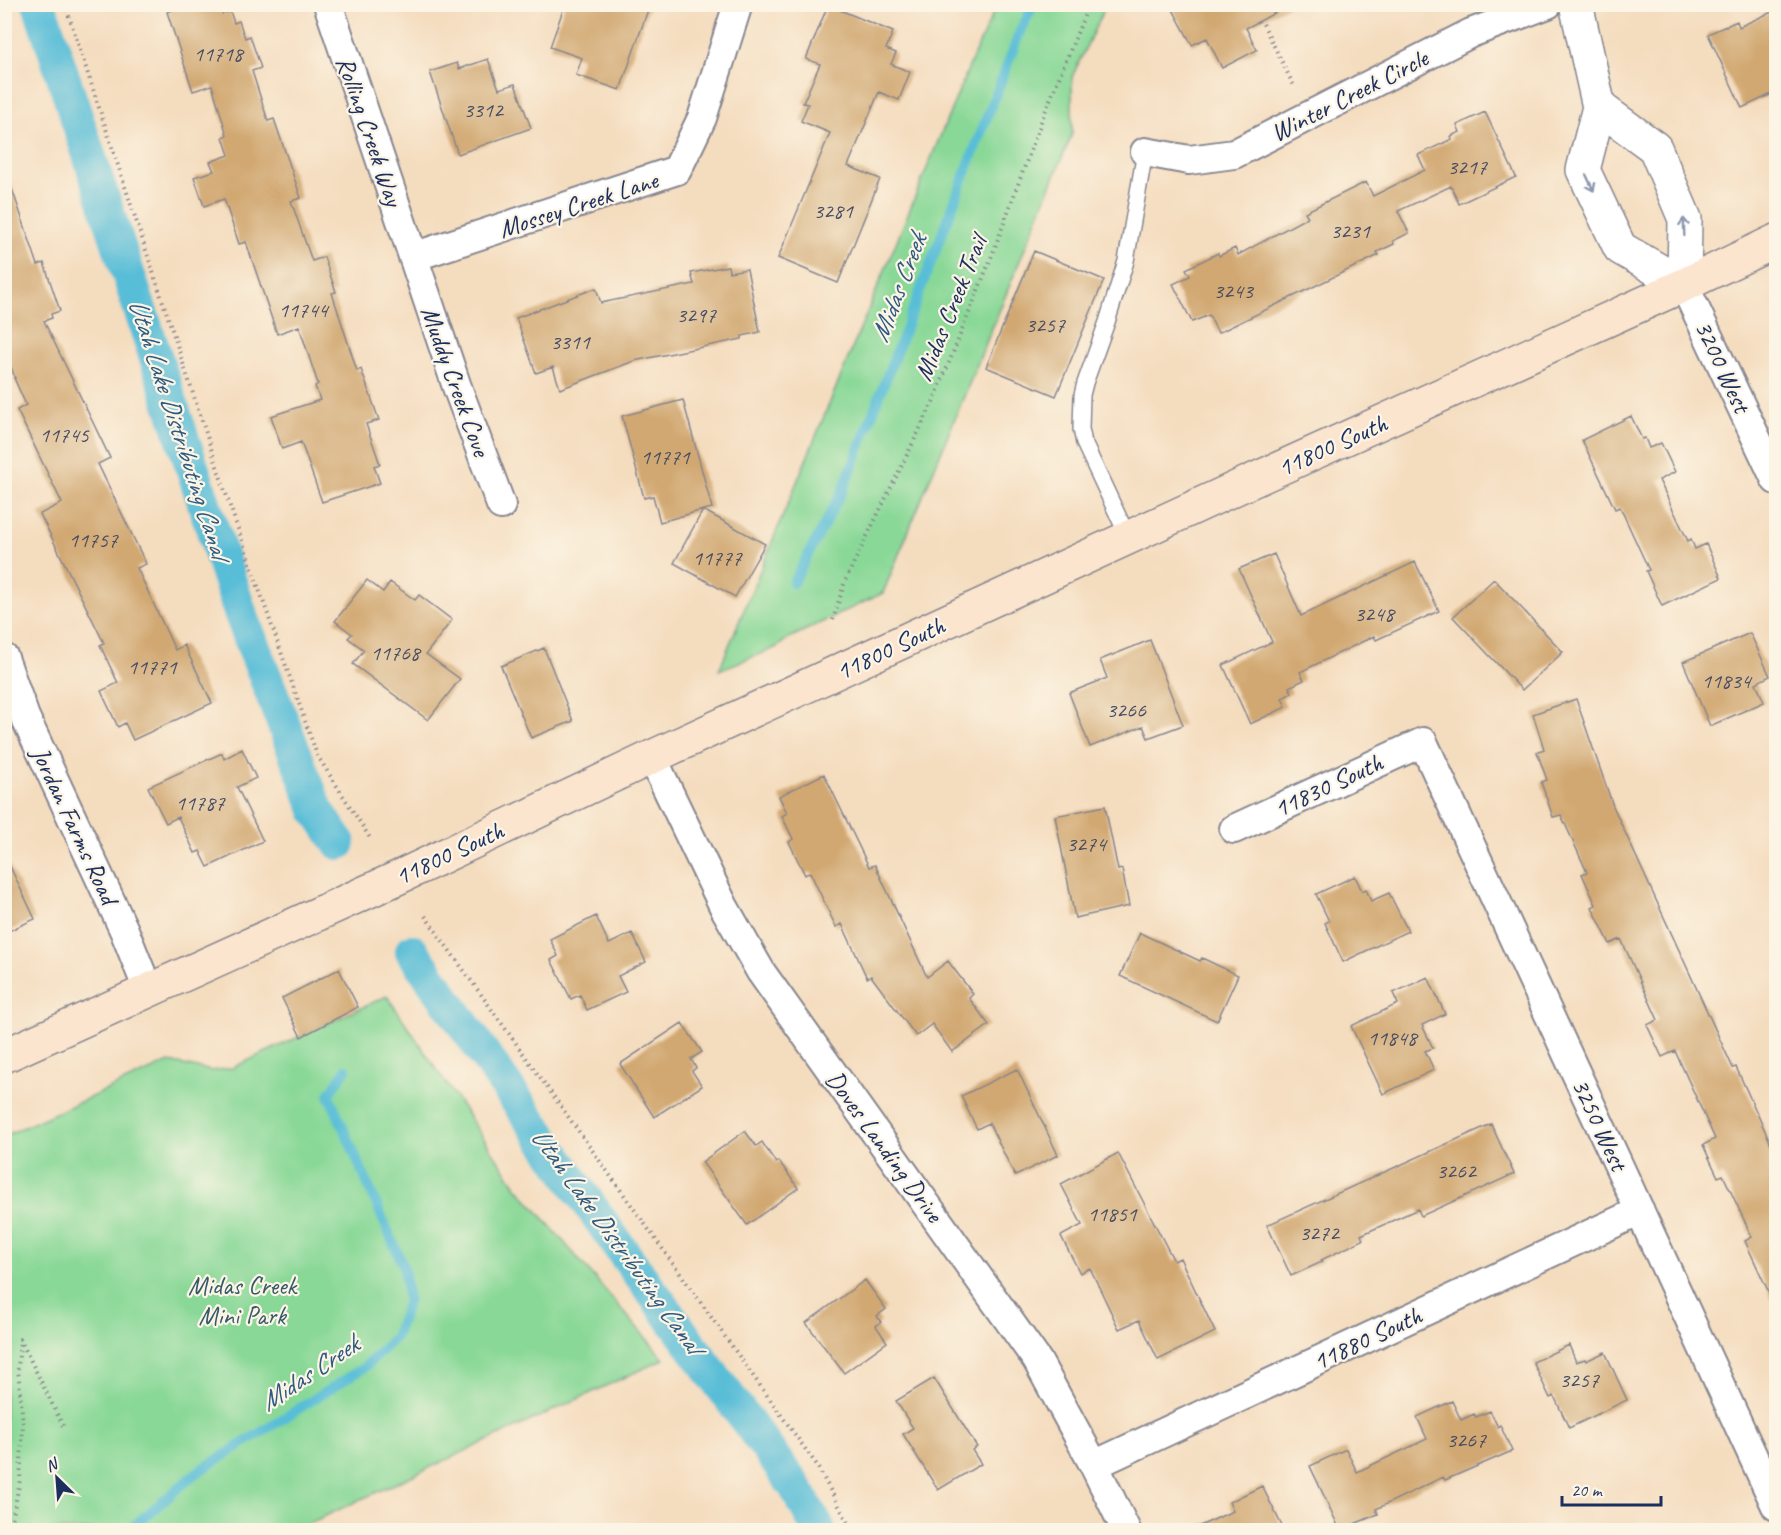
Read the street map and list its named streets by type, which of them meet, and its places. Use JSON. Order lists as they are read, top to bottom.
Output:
{
  "streets": {
    "main road": ["11800 South"],
    "street": [
      "Winter Creek Circle",
      "Rolling Creek Way",
      "Mossey Creek Lane",
      "3200 West",
      "Muddy Creek Cove",
      "11830 South",
      "Jordan Farms Road",
      "3250 West",
      "Doves Landing Drive",
      "11880 South"
    ],
    "path": ["Midas Creek Trail"]
  },
  "crossings": [
    ["Rolling Creek Way", "Mossey Creek Lane"],
    ["Rolling Creek Way", "Muddy Creek Cove"],
    ["Mossey Creek Lane", "Muddy Creek Cove"],
    ["3200 West", "11800 South"],
    ["11800 South", "Jordan Farms Road"],
    ["11800 South", "Doves Landing Drive"],
    ["11830 South", "3250 West"],
    ["3250 West", "11880 South"],
    ["Doves Landing Drive", "11880 South"]
  ],
  "one_way": ["3200 West"],
  "water": ["Midas Creek", "Utah Lake Distributing Canal"],
  "parks": ["Midas Creek Mini Park"],
  "house_numbers": [
    "11718",
    "3312",
    "3217",
    "3281",
    "3231",
    "3243",
    "11744",
    "3297",
    "3257",
    "3311",
    "11745",
    "11771",
    "11757",
    "11777",
    "3248",
    "11768",
    "11771",
    "11834",
    "3266",
    "11787",
    "3274",
    "11848",
    "3262",
    "11851",
    "3272",
    "3257",
    "3267"
  ],
  "scale_bar": "20 m",
  "north": "top left"
}
